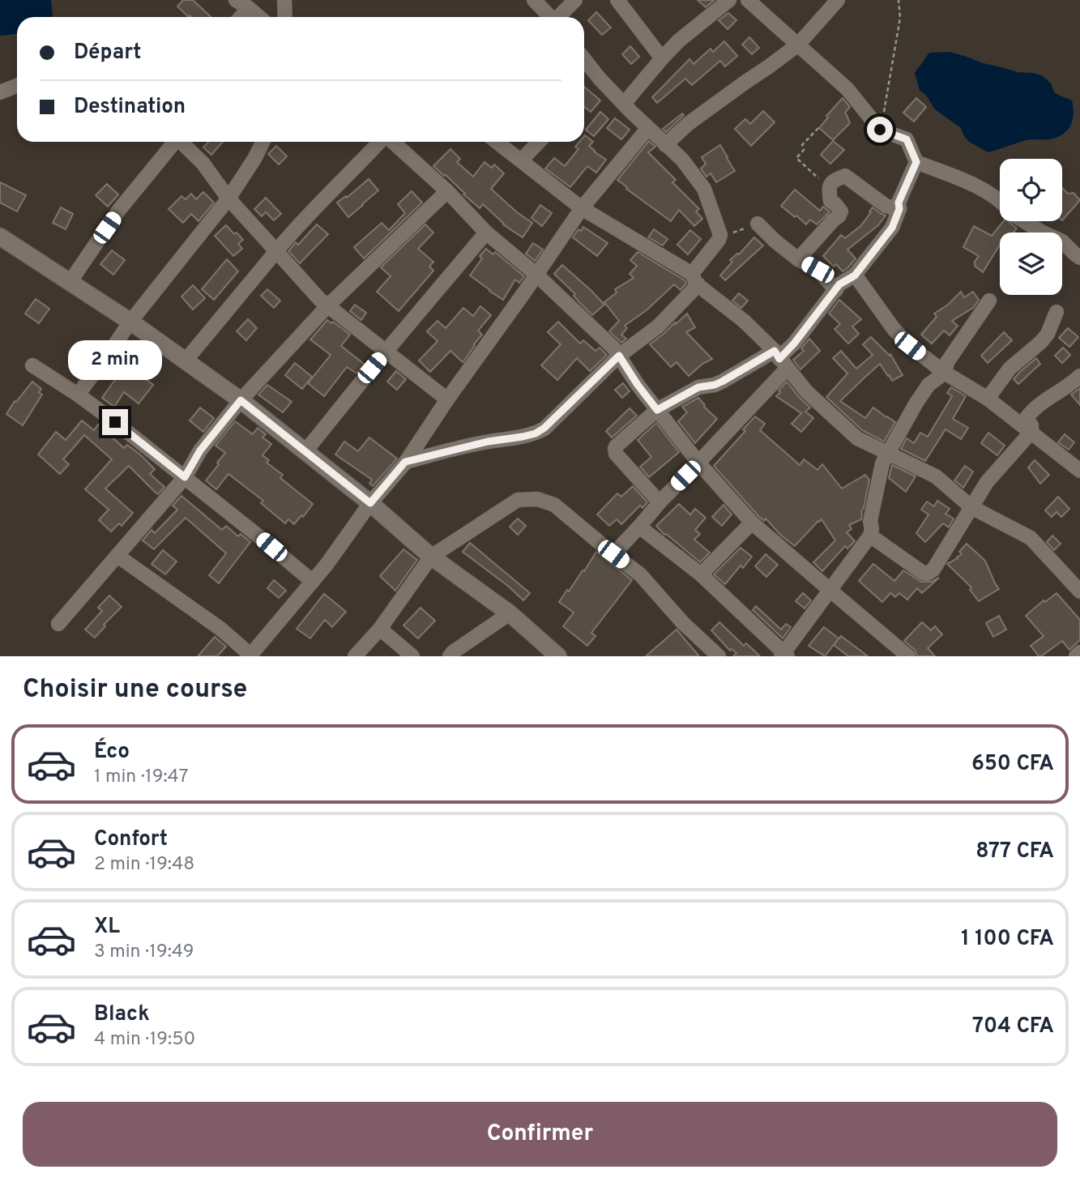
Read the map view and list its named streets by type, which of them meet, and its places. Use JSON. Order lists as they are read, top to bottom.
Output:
{
  "page": {
    "banner": ["Départ", "Destination"],
    "bubble": "2 min",
    "heading": "Choisir une course",
    "list": [
      {
        "name": "Éco",
        "note": "1 min · 19:47",
        "value": "650 CFA"
      },
      {
        "name": "Confort",
        "note": "2 min · 19:48",
        "value": "877 CFA"
      },
      {
        "name": "XL",
        "note": "3 min · 19:49",
        "value": "1 100 CFA"
      },
      {
        "name": "Black",
        "note": "4 min · 19:50",
        "value": "704 CFA"
      }
    ],
    "buttons": "Confirmer"
  }
}
